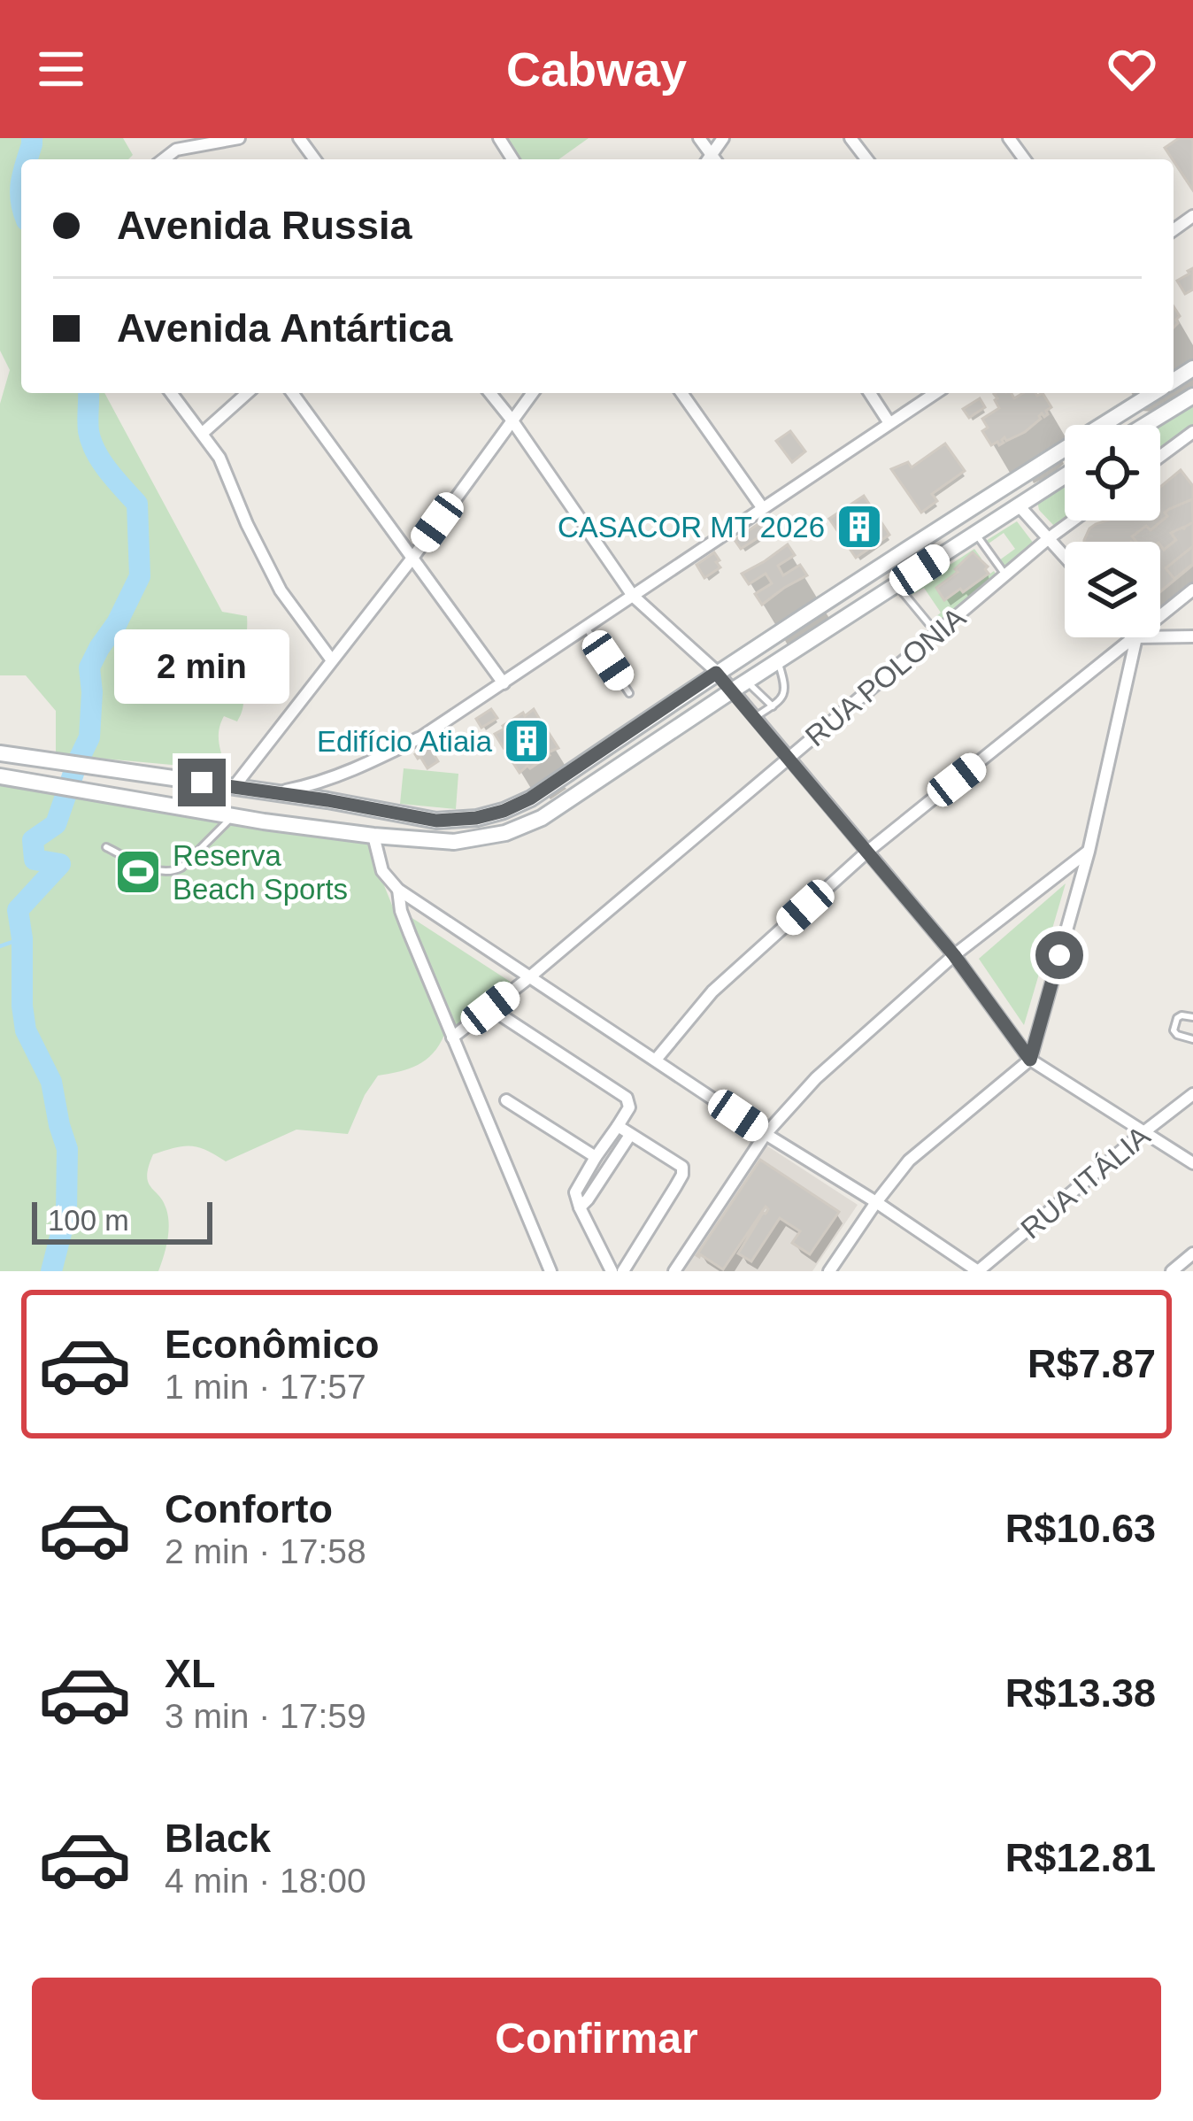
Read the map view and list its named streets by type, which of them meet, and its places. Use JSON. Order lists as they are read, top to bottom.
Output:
{
  "streets": {
    "street": ["RUA POLONIA", "RUA ITÁLIA"]
  },
  "places": {
    "building": ["CASACOR MT 2026", "Edifício Atiaia"],
    "sports": ["Reserva Beach Sports"]
  },
  "scale_bar": "100 m",
  "page": {
    "header": "Cabway",
    "banner": ["Avenida Russia", "Avenida Antártica"],
    "bubble": "2 min",
    "scale": "100 m",
    "list": [
      {
        "name": "Econômico",
        "note": "1 min · 17:57",
        "value": "R$7.87"
      },
      {
        "name": "Conforto",
        "note": "2 min · 17:58",
        "value": "R$10.63"
      },
      {
        "name": "XL",
        "note": "3 min · 17:59",
        "value": "R$13.38"
      },
      {
        "name": "Black",
        "note": "4 min · 18:00",
        "value": "R$12.81"
      }
    ],
    "buttons": "Confirmar"
  }
}
